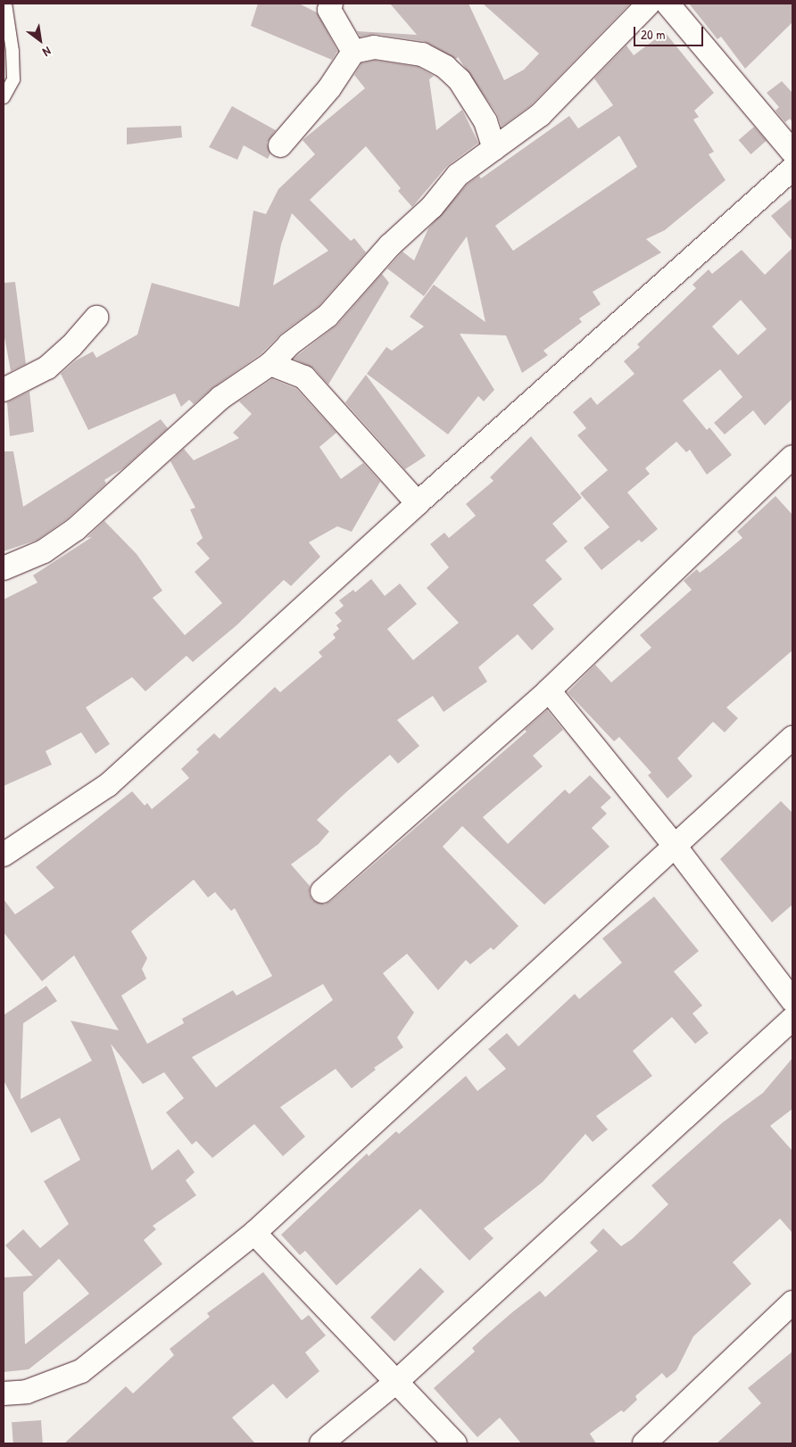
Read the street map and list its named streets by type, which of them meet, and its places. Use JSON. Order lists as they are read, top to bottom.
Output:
{
  "scale_bar": "20 m",
  "north": "bottom right"
}
